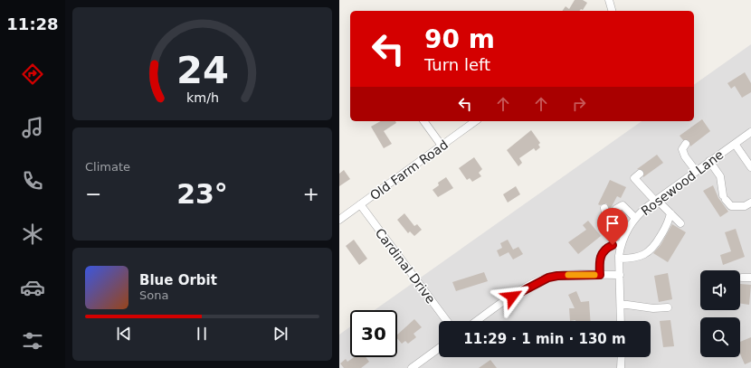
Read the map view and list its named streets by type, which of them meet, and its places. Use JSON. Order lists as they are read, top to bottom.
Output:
{
  "streets": {
    "street": ["Old Farm Road", "Rosewood Lane", "Cardinal Drive"]
  },
  "crossings": [
    ["Old Farm Road", "Cardinal Drive"]
  ],
  "page": {
    "tabs": "11:28",
    "turn": ["90 m", "Turn left"],
    "tile": "Climate",
    "heat": ["−", "23°", "+"],
    "song": ["Blue Orbit", "Sona"],
    "limit": "30",
    "trip": "11:29 · 1 min · 130 m",
    "gauge": ["24", "km/h"]
  }
}
